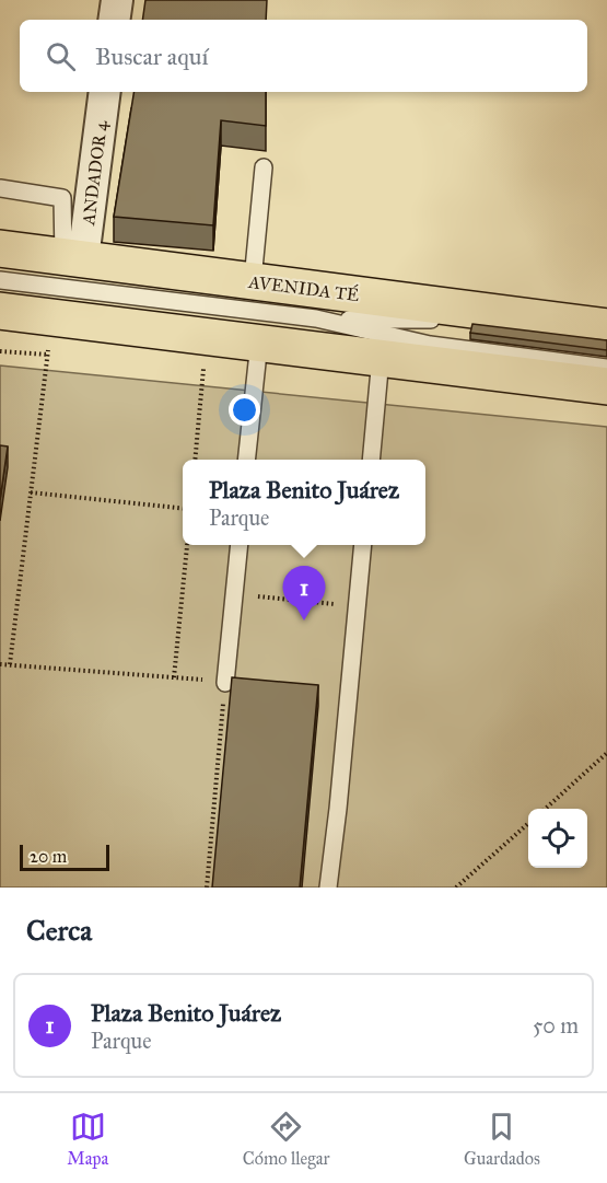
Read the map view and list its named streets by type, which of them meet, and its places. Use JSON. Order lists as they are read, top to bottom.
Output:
{
  "streets": {
    "main road": ["AVENIDA TÉ"],
    "street": ["ANDADOR 4"]
  },
  "crossings": [
    ["ANDADOR 4", "AVENIDA TÉ"]
  ],
  "scale_bar": "20 m",
  "page": {
    "search": "Buscar aquí",
    "popup": ["Plaza Benito Juárez", "Parque"],
    "pins": "1",
    "scale": "20 m",
    "heading": "Cerca",
    "list": [
      {
        "mark": "1",
        "name": "Plaza Benito Juárez",
        "note": "Parque",
        "value": "50 m"
      }
    ],
    "nav": ["Mapa", "Cómo llegar", "Guardados"]
  }
}
